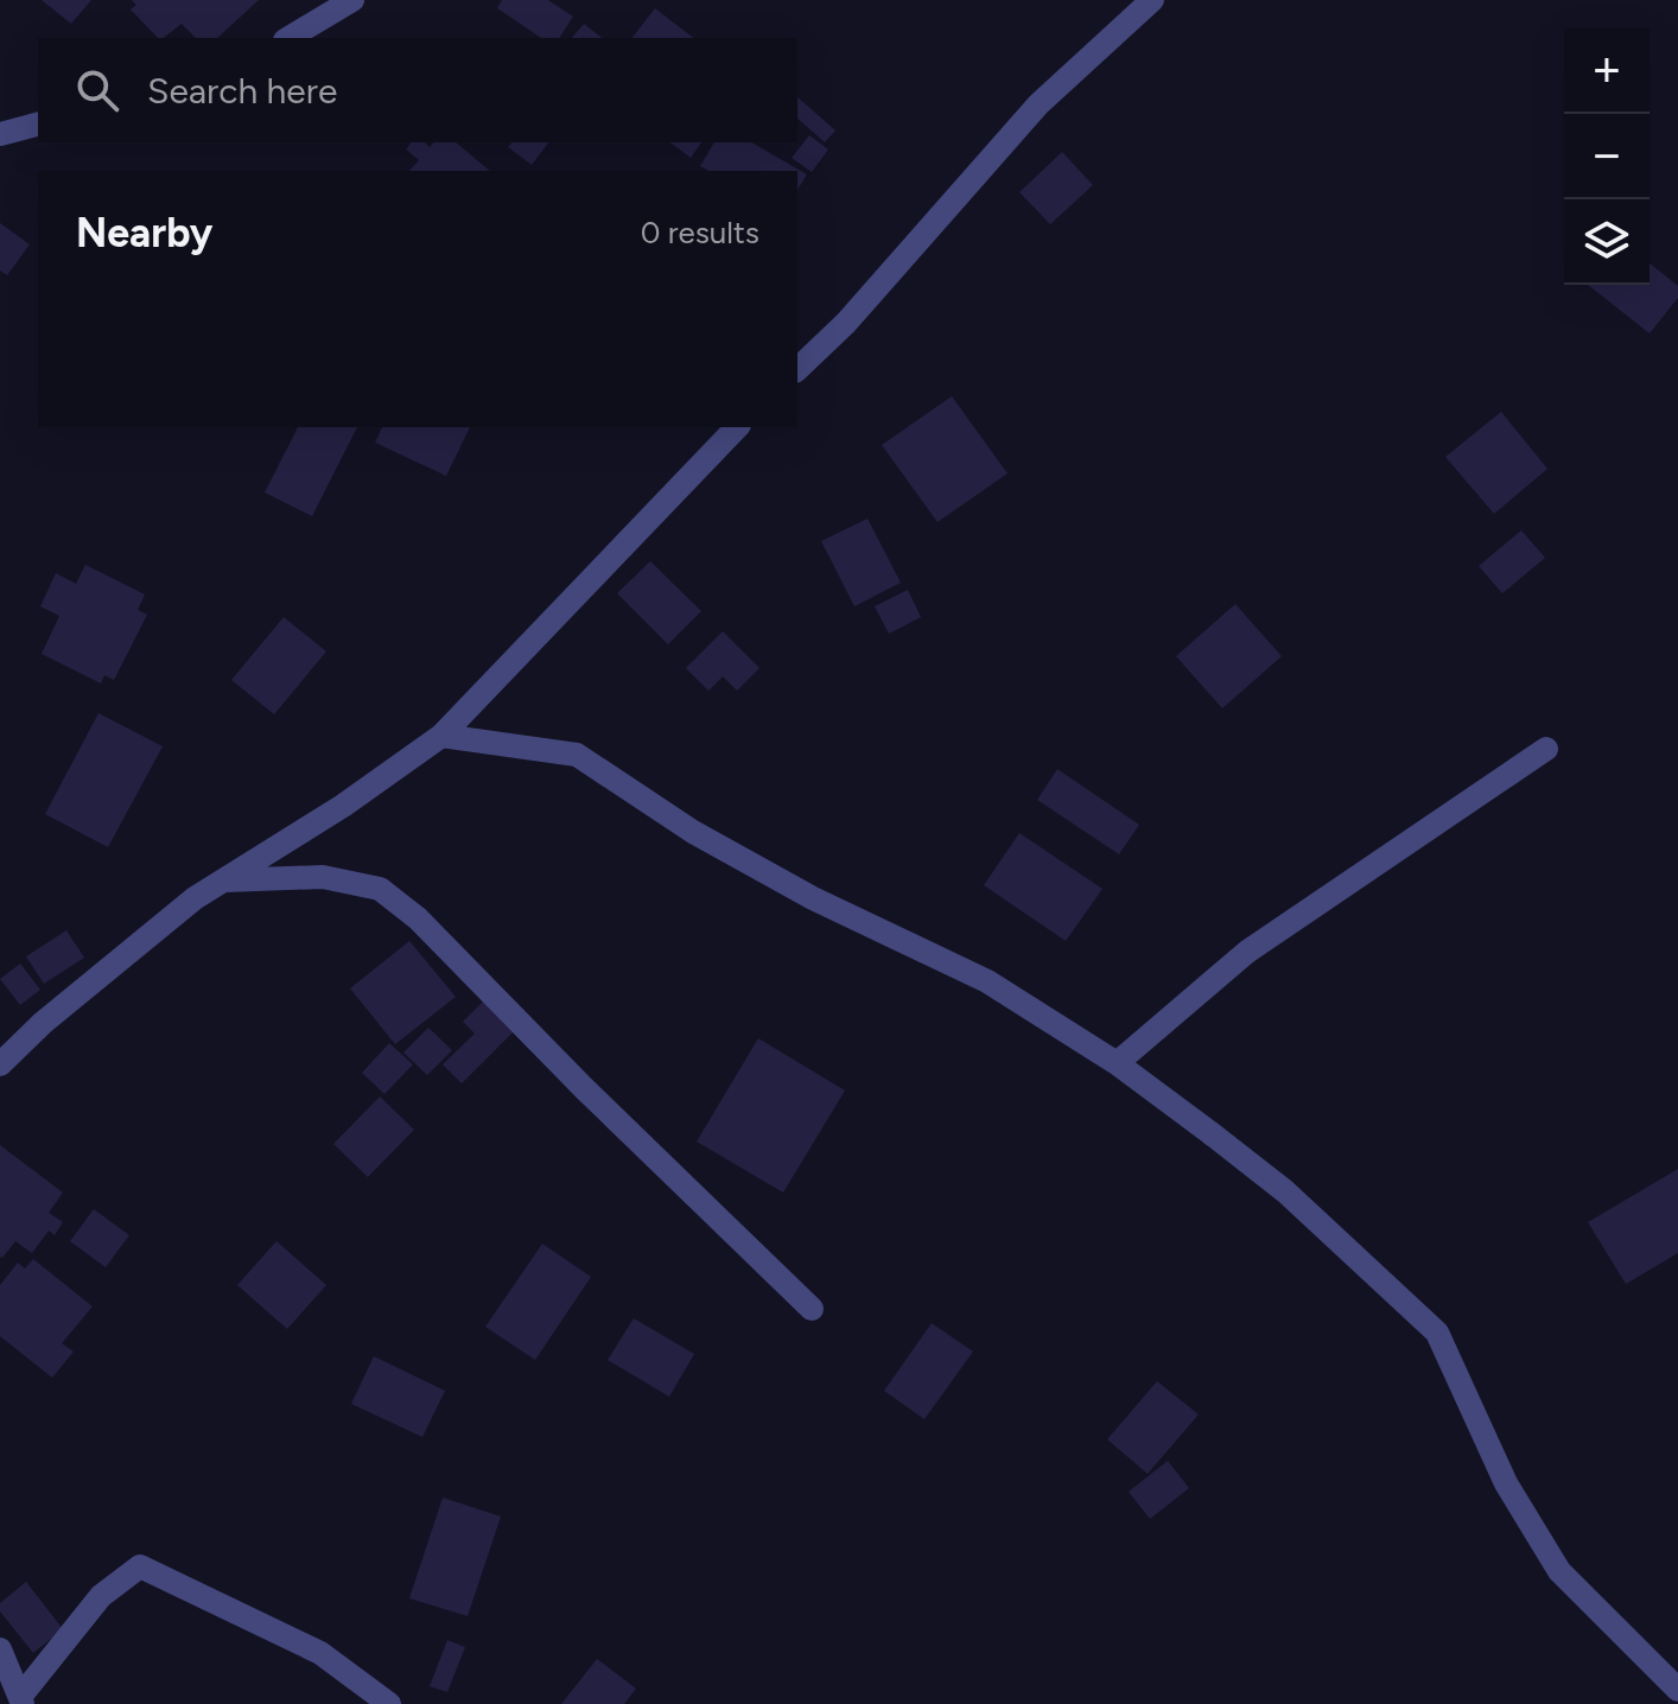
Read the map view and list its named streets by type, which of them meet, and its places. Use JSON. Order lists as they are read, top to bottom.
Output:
{
  "page": {
    "map_buttons": ["+", "−"],
    "search": "Search here",
    "heading": ["Nearby", "0 results"]
  }
}
